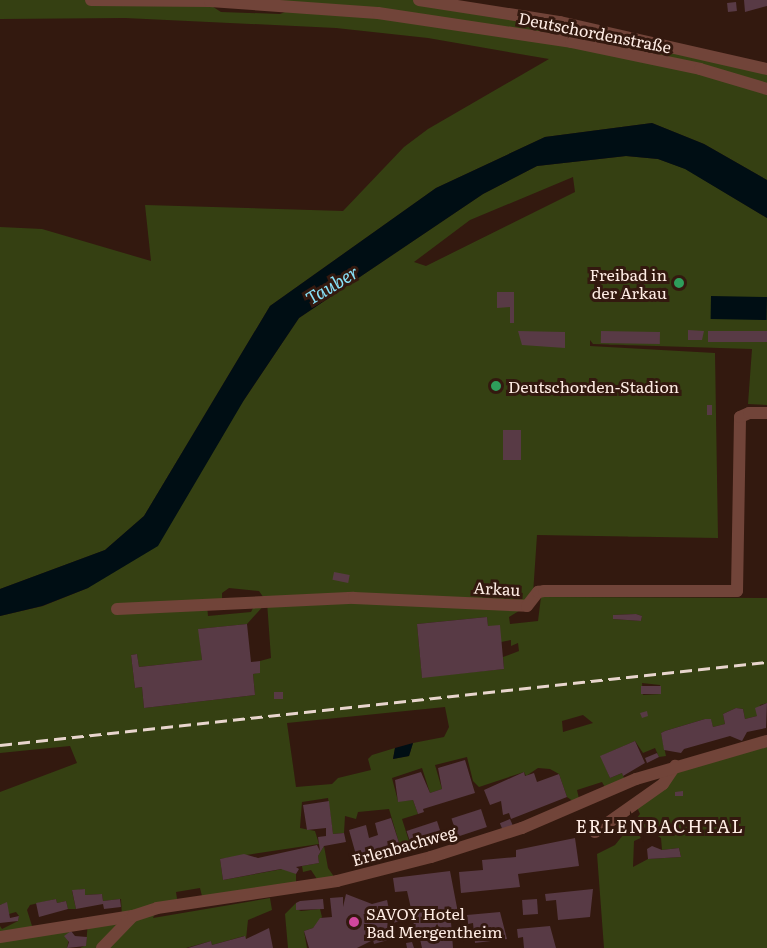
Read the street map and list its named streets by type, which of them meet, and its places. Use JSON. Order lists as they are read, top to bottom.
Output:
{
  "streets": {
    "street": ["Deutschordenstraße", "Arkau", "Erlenbachweg"]
  },
  "districts": ["ERLENBACHTAL"],
  "water": ["Tauber"],
  "places": ["Freibad in der Arkau", "Deutschorden-Stadion", "SAVOY Hotel Bad Mergentheim"]
}
